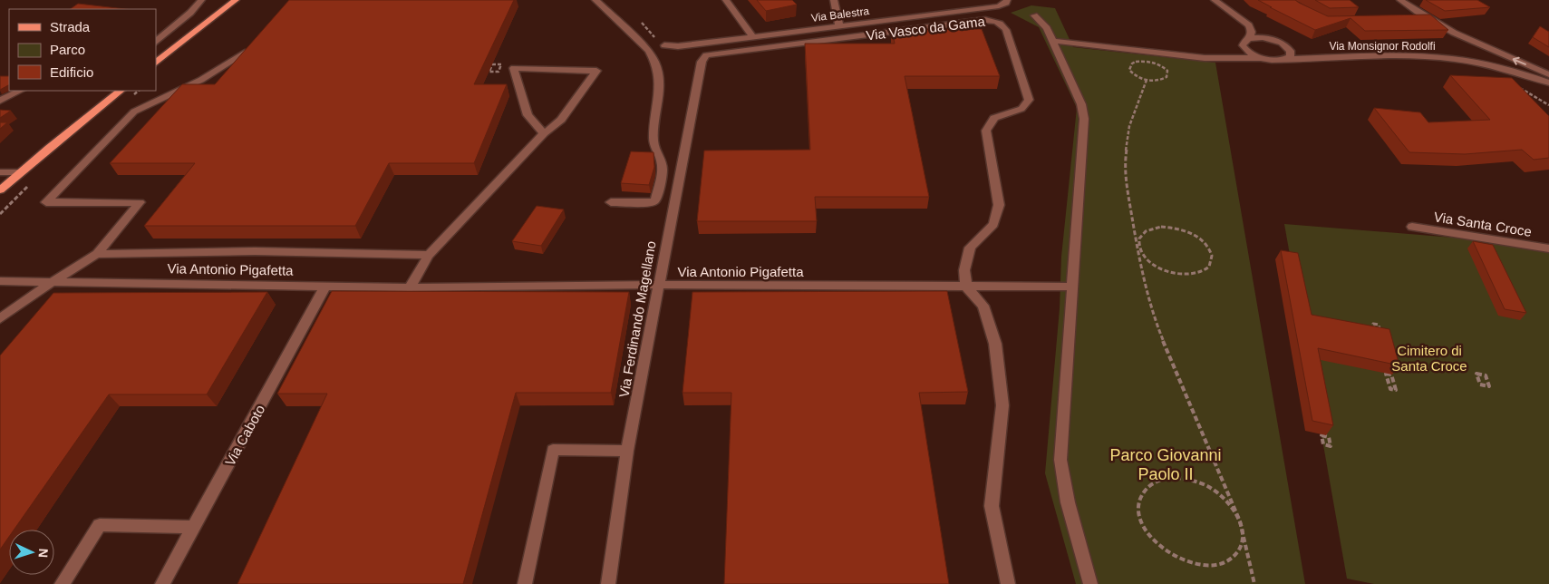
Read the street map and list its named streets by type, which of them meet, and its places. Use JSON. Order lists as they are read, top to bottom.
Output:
{
  "streets": {
    "street": [
      "Via Balestra",
      "Via Vasco da Gama",
      "Via Monsignor Rodolfi",
      "Via Santa Croce",
      "Via Antonio Pigafetta",
      "Via Ferdinando Magellano",
      "Via Caboto"
    ]
  },
  "crossings": [
    ["Via Vasco da Gama", "Via Antonio Pigafetta"],
    ["Via Vasco da Gama", "Via Ferdinando Magellano"],
    ["Via Antonio Pigafetta", "Via Ferdinando Magellano"],
    ["Via Antonio Pigafetta", "Via Caboto"]
  ],
  "parks": ["Cimitero di Santa Croce", "Parco Giovanni Paolo II"],
  "legend": ["Strada", "Parco", "Edificio"],
  "north": "right"
}
